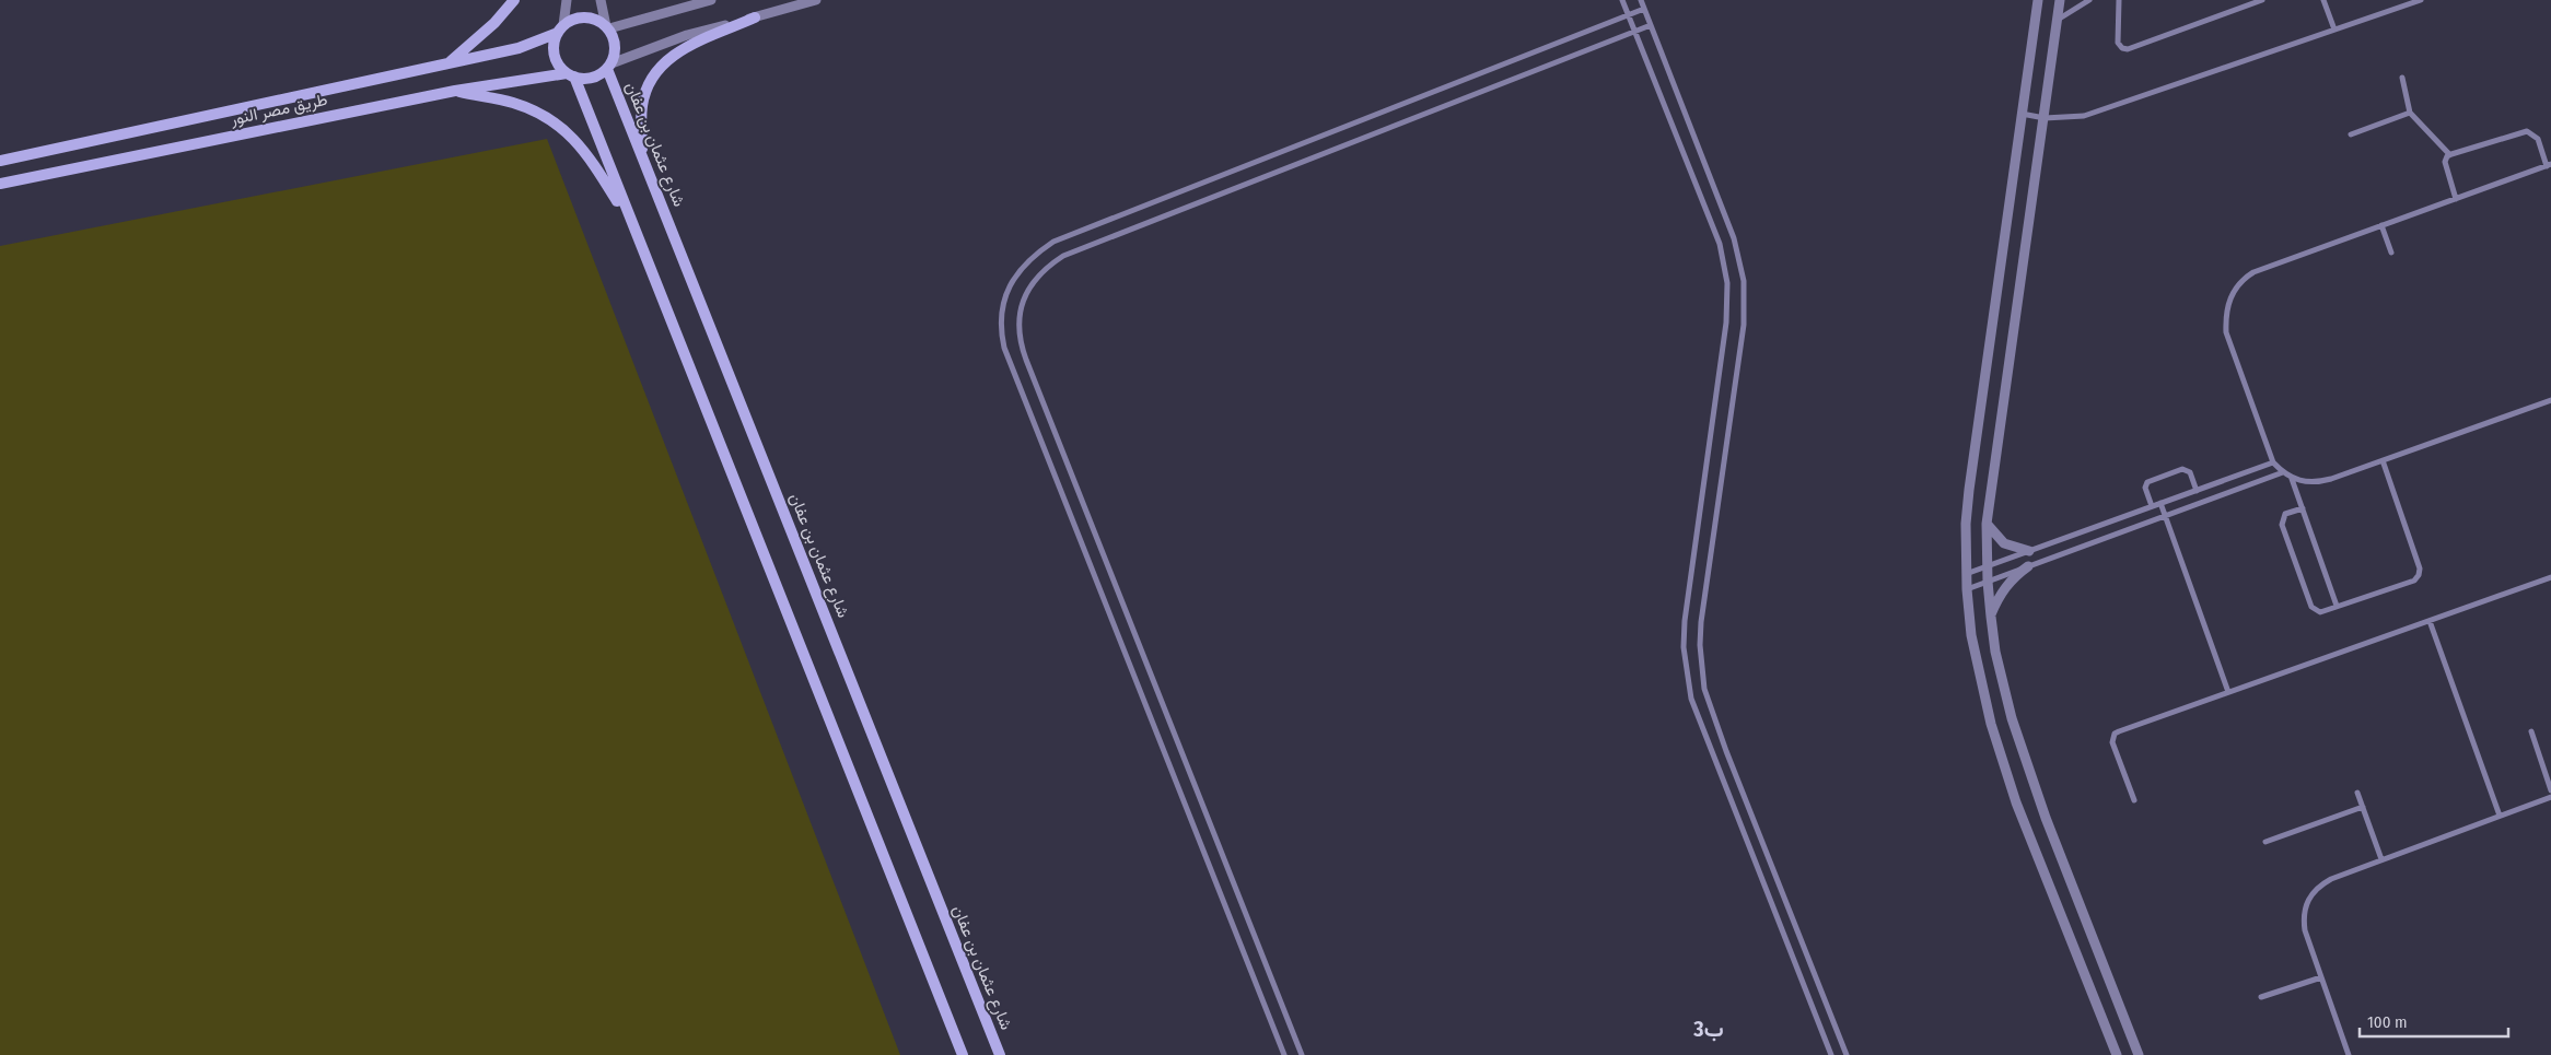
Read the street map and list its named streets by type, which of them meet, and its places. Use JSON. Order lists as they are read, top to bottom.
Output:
{
  "streets": {
    "main road": ["طريق مصر النور", "شارع عثمان بن عفان"]
  },
  "crossings": [
    ["طريق مصر النور", "شارع عثمان بن عفان"]
  ],
  "districts": ["ب3"],
  "scale_bar": "100 m"
}
